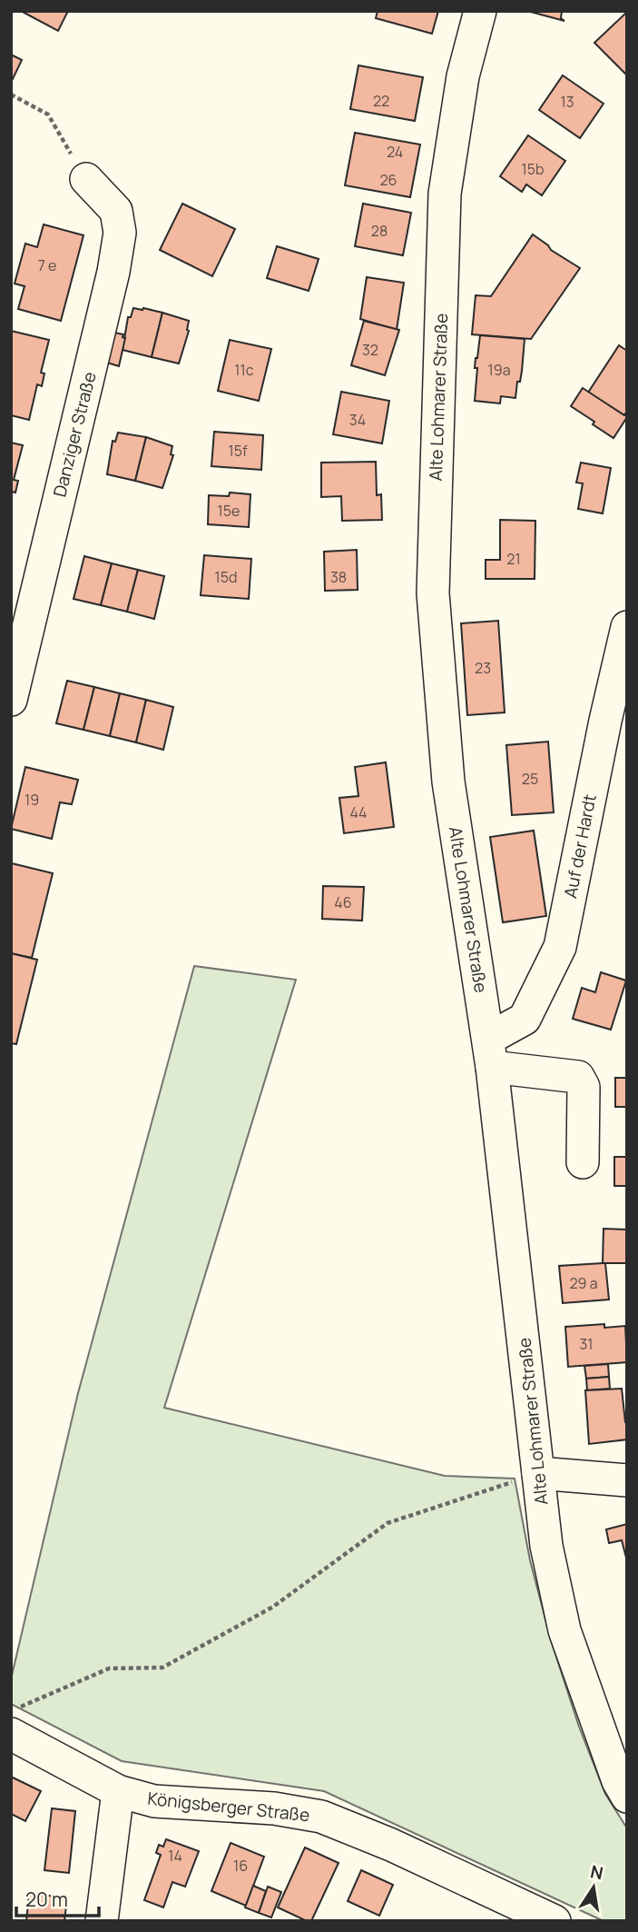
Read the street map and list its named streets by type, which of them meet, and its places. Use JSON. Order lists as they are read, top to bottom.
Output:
{
  "streets": {
    "street": [
      "Alte Lohmarer Straße",
      "Danziger Straße",
      "Auf der Hardt",
      "Königsberger Straße"
    ]
  },
  "crossings": [
    ["Alte Lohmarer Straße", "Auf der Hardt"]
  ],
  "house_numbers": [
    "22",
    "13",
    "24",
    "15b",
    "26",
    "28",
    "7 e",
    "32",
    "11c",
    "19a",
    "34",
    "15f",
    "15e",
    "21",
    "15d",
    "38",
    "23",
    "25",
    "19",
    "44",
    "46",
    "29 a",
    "31",
    "14",
    "16"
  ],
  "scale_bar": "20 m",
  "north": "top"
}
